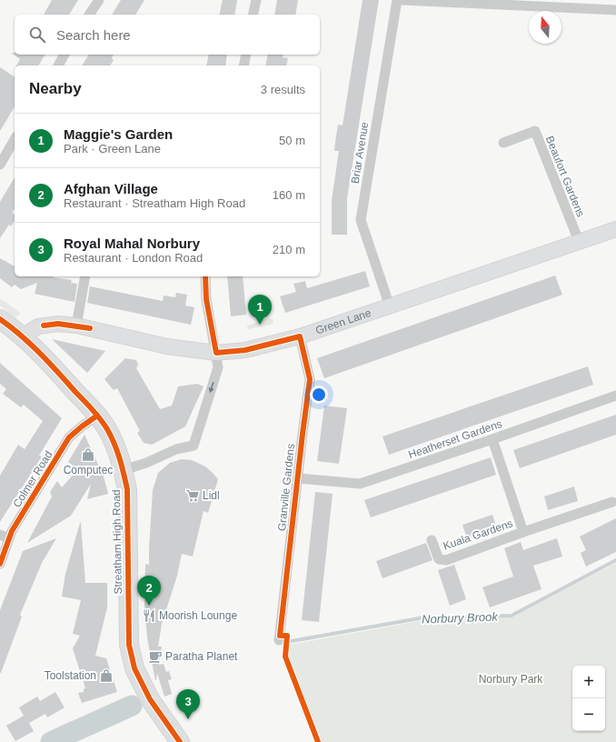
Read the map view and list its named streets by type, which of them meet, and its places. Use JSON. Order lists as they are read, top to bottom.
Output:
{
  "streets": {
    "highway": ["Streatham High Road"],
    "main road": ["Green Lane"],
    "street": [
      "Briar Avenue",
      "Beaufort Gardens",
      "Heatherset Gardens",
      "Colmer Road",
      "Granville Gardens",
      "Kuala Gardens"
    ]
  },
  "crossings": [
    ["Briar Avenue", "Green Lane"],
    ["Beaufort Gardens", "Green Lane"],
    ["Green Lane", "Granville Gardens"],
    ["Green Lane", "Streatham High Road"],
    ["Heatherset Gardens", "Granville Gardens"],
    ["Heatherset Gardens", "Kuala Gardens"],
    ["Colmer Road", "Streatham High Road"]
  ],
  "water": ["Norbury Brook"],
  "parks": ["Norbury Park"],
  "places": {
    "shop": ["Computec", "Toolstation"],
    "supermarket": ["Lidl"],
    "restaurant": ["Moorish Lounge"],
    "cafe": ["Paratha Planet"]
  },
  "north": "top",
  "page": {
    "search": "Search here",
    "heading": ["Nearby", "3 results"],
    "list": [
      {
        "mark": "1",
        "name": "Maggie's Garden",
        "note": "Park · Green Lane",
        "value": "50 m"
      },
      {
        "mark": "2",
        "name": "Afghan Village",
        "note": "Restaurant · Streatham High Road",
        "value": "160 m"
      },
      {
        "mark": "3",
        "name": "Royal Mahal Norbury",
        "note": "Restaurant · London Road",
        "value": "210 m"
      }
    ],
    "pins": ["1", "2", "3"],
    "map_buttons": ["+", "−"]
  }
}
